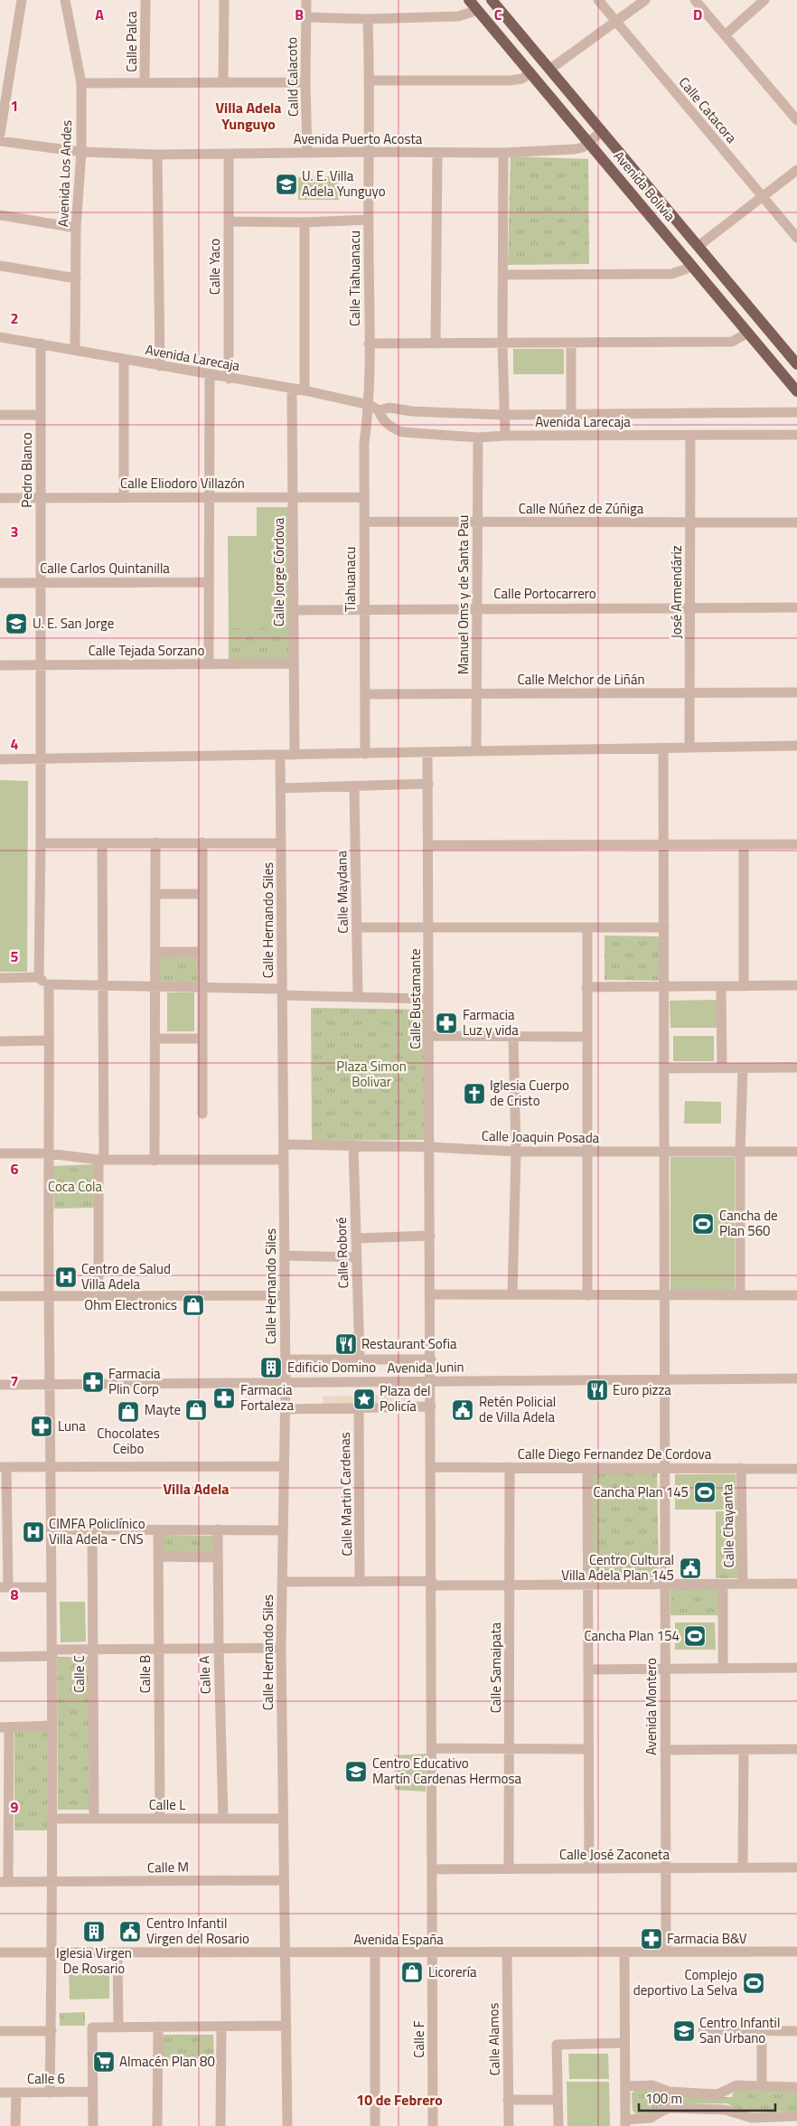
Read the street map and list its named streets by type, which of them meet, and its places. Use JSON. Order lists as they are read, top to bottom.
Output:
{
  "streets": {
    "main road": ["Avenida Bolivia"],
    "street": [
      "Calle Palca",
      "Calld Calacoto",
      "Calle Catacora",
      "Avenida Puerto Acosta",
      "Avenida Los Andes",
      "Calle Yaco",
      "Calle Tiahuanacu",
      "Avenida Larecaja",
      "Pedro Blanco",
      "Calle Eliodoro Villazón",
      "Calle Núñez de Zúñiga",
      "Calle Carlos Quintanilla",
      "Calle Jorge Córdova",
      "Tiahuanacu",
      "José Armendáriz",
      "Calle Portocarrero",
      "Manuel Oms y de Santa Pau",
      "Calle Tejada Sorzano",
      "Calle Melchor de Liñán",
      "Calle Maydana",
      "Calle Hernando Siles",
      "Calle Bustamante",
      "Calle Joaquin Posada",
      "Calle Roboré",
      "Avenida Junin",
      "Calle Diego Fernandez De Cordova",
      "Calle Martin Cardenas",
      "Calle Chayanta",
      "Calle Samaipata",
      "Calle C",
      "Calle B",
      "Calle A",
      "Avenida Montero",
      "Calle L",
      "Calle José Zaconeta",
      "Calle M",
      "Avenida España",
      "Calle F",
      "Calle Alamos",
      "Calle 6"
    ]
  },
  "crossings": [
    ["Calld Calacoto", "Avenida Puerto Acosta"],
    ["Avenida Puerto Acosta", "Avenida Los Andes"],
    ["Avenida Puerto Acosta", "Avenida Bolivia"],
    ["Avenida Puerto Acosta", "Calle Yaco"],
    ["Avenida Puerto Acosta", "Calle Tiahuanacu"],
    ["Avenida Los Andes", "Avenida Larecaja"],
    ["Calle Yaco", "Avenida Larecaja"],
    ["Calle Tiahuanacu", "Avenida Larecaja"],
    ["Calle Tiahuanacu", "Tiahuanacu"],
    ["Avenida Larecaja", "Pedro Blanco"],
    ["Avenida Larecaja", "Calle Jorge Córdova"],
    ["Avenida Larecaja", "Tiahuanacu"],
    ["Avenida Larecaja", "José Armendáriz"],
    ["Avenida Larecaja", "Manuel Oms y de Santa Pau"],
    ["Pedro Blanco", "Calle Eliodoro Villazón"],
    ["Pedro Blanco", "Calle Carlos Quintanilla"],
    ["Pedro Blanco", "Calle Tejada Sorzano"],
    ["Calle Eliodoro Villazón", "Calle Jorge Córdova"],
    ["Calle Eliodoro Villazón", "Tiahuanacu"],
    ["Calle Núñez de Zúñiga", "Tiahuanacu"],
    ["Calle Núñez de Zúñiga", "José Armendáriz"],
    ["Calle Núñez de Zúñiga", "Manuel Oms y de Santa Pau"],
    ["Calle Jorge Córdova", "Calle Portocarrero"],
    ["Calle Jorge Córdova", "Calle Tejada Sorzano"],
    ["Tiahuanacu", "Calle Portocarrero"],
    ["Tiahuanacu", "Calle Melchor de Liñán"],
    ["José Armendáriz", "Calle Portocarrero"],
    ["José Armendáriz", "Calle Melchor de Liñán"],
    ["Calle Portocarrero", "Manuel Oms y de Santa Pau"],
    ["Manuel Oms y de Santa Pau", "Calle Melchor de Liñán"],
    ["Calle Hernando Siles", "Calle Joaquin Posada"],
    ["Calle Hernando Siles", "Avenida Junin"],
    ["Calle Hernando Siles", "Calle L"],
    ["Calle Hernando Siles", "Calle M"],
    ["Calle Hernando Siles", "Avenida España"],
    ["Calle Bustamante", "Calle Joaquin Posada"],
    ["Calle Bustamante", "Avenida Junin"],
    ["Calle Bustamante", "Calle Diego Fernandez De Cordova"],
    ["Calle Bustamante", "Calle F"],
    ["Calle Joaquin Posada", "Calle Roboré"],
    ["Calle Joaquin Posada", "Avenida Montero"],
    ["Calle Roboré", "Avenida Junin"],
    ["Avenida Junin", "Avenida Montero"],
    ["Calle Diego Fernandez De Cordova", "Calle Chayanta"],
    ["Calle Diego Fernandez De Cordova", "Calle Samaipata"],
    ["Calle Diego Fernandez De Cordova", "Avenida Montero"],
    ["Calle Samaipata", "Calle José Zaconeta"],
    ["Calle C", "Calle L"],
    ["Calle B", "Calle L"],
    ["Calle A", "Calle L"],
    ["Avenida Montero", "Calle José Zaconeta"],
    ["Avenida Montero", "Avenida España"],
    ["Calle José Zaconeta", "Calle F"],
    ["Avenida España", "Calle F"],
    ["Avenida España", "Calle Alamos"]
  ],
  "districts": ["Villa Adela Yunguyo", "Villa Adela", "10 de Febrero"],
  "parks": ["Plaza Simon Bolivar", "Coca Cola"],
  "places": {
    "school or university": [
      "U. E. Villa Adela Yunguyo",
      "U. E. San Jorge",
      "Centro Educativo Martín Cardenas Hermosa",
      "Centro Infantil San Urbano"
    ],
    "pharmacy": [
      "Farmacia Luz y vida",
      "Farmacia Plin Corp",
      "Farmacia Fortaleza",
      "Luna",
      "Farmacia B&V"
    ],
    "church": ["Iglesia Cuerpo de Cristo"],
    "sports": [
      "Cancha de Plan 560",
      "Cancha Plan 145",
      "Cancha Plan 154",
      "Complejo deportivo La Selva"
    ],
    "hospital": ["Centro de Salud Villa Adela", "CIMFA Policlínico Villa Adela - CNS"],
    "shop": [
      "Ohm Electronics",
      "Mayte",
      "Chocolates Ceibo",
      "Licorería"
    ],
    "restaurant": ["Restaurant Sofia", "Euro pizza"],
    "building": ["Edificio Domino", "Iglesia Virgen De Rosario"],
    "place": ["Plaza del Policía"],
    "public building": ["Retén Policial de Villa Adela", "Centro Cultural Villa Adela Plan 145", "Centro Infantil Virgen del Rosario"],
    "supermarket": ["Almacén Plan 80"]
  },
  "scale_bar": "100 m",
  "grid": {
    "columns": [
      "A",
      "B",
      "C",
      "D"
    ],
    "rows": [
      "1",
      "2",
      "3",
      "4",
      "5",
      "6",
      "7",
      "8",
      "9"
    ]
  }
}
